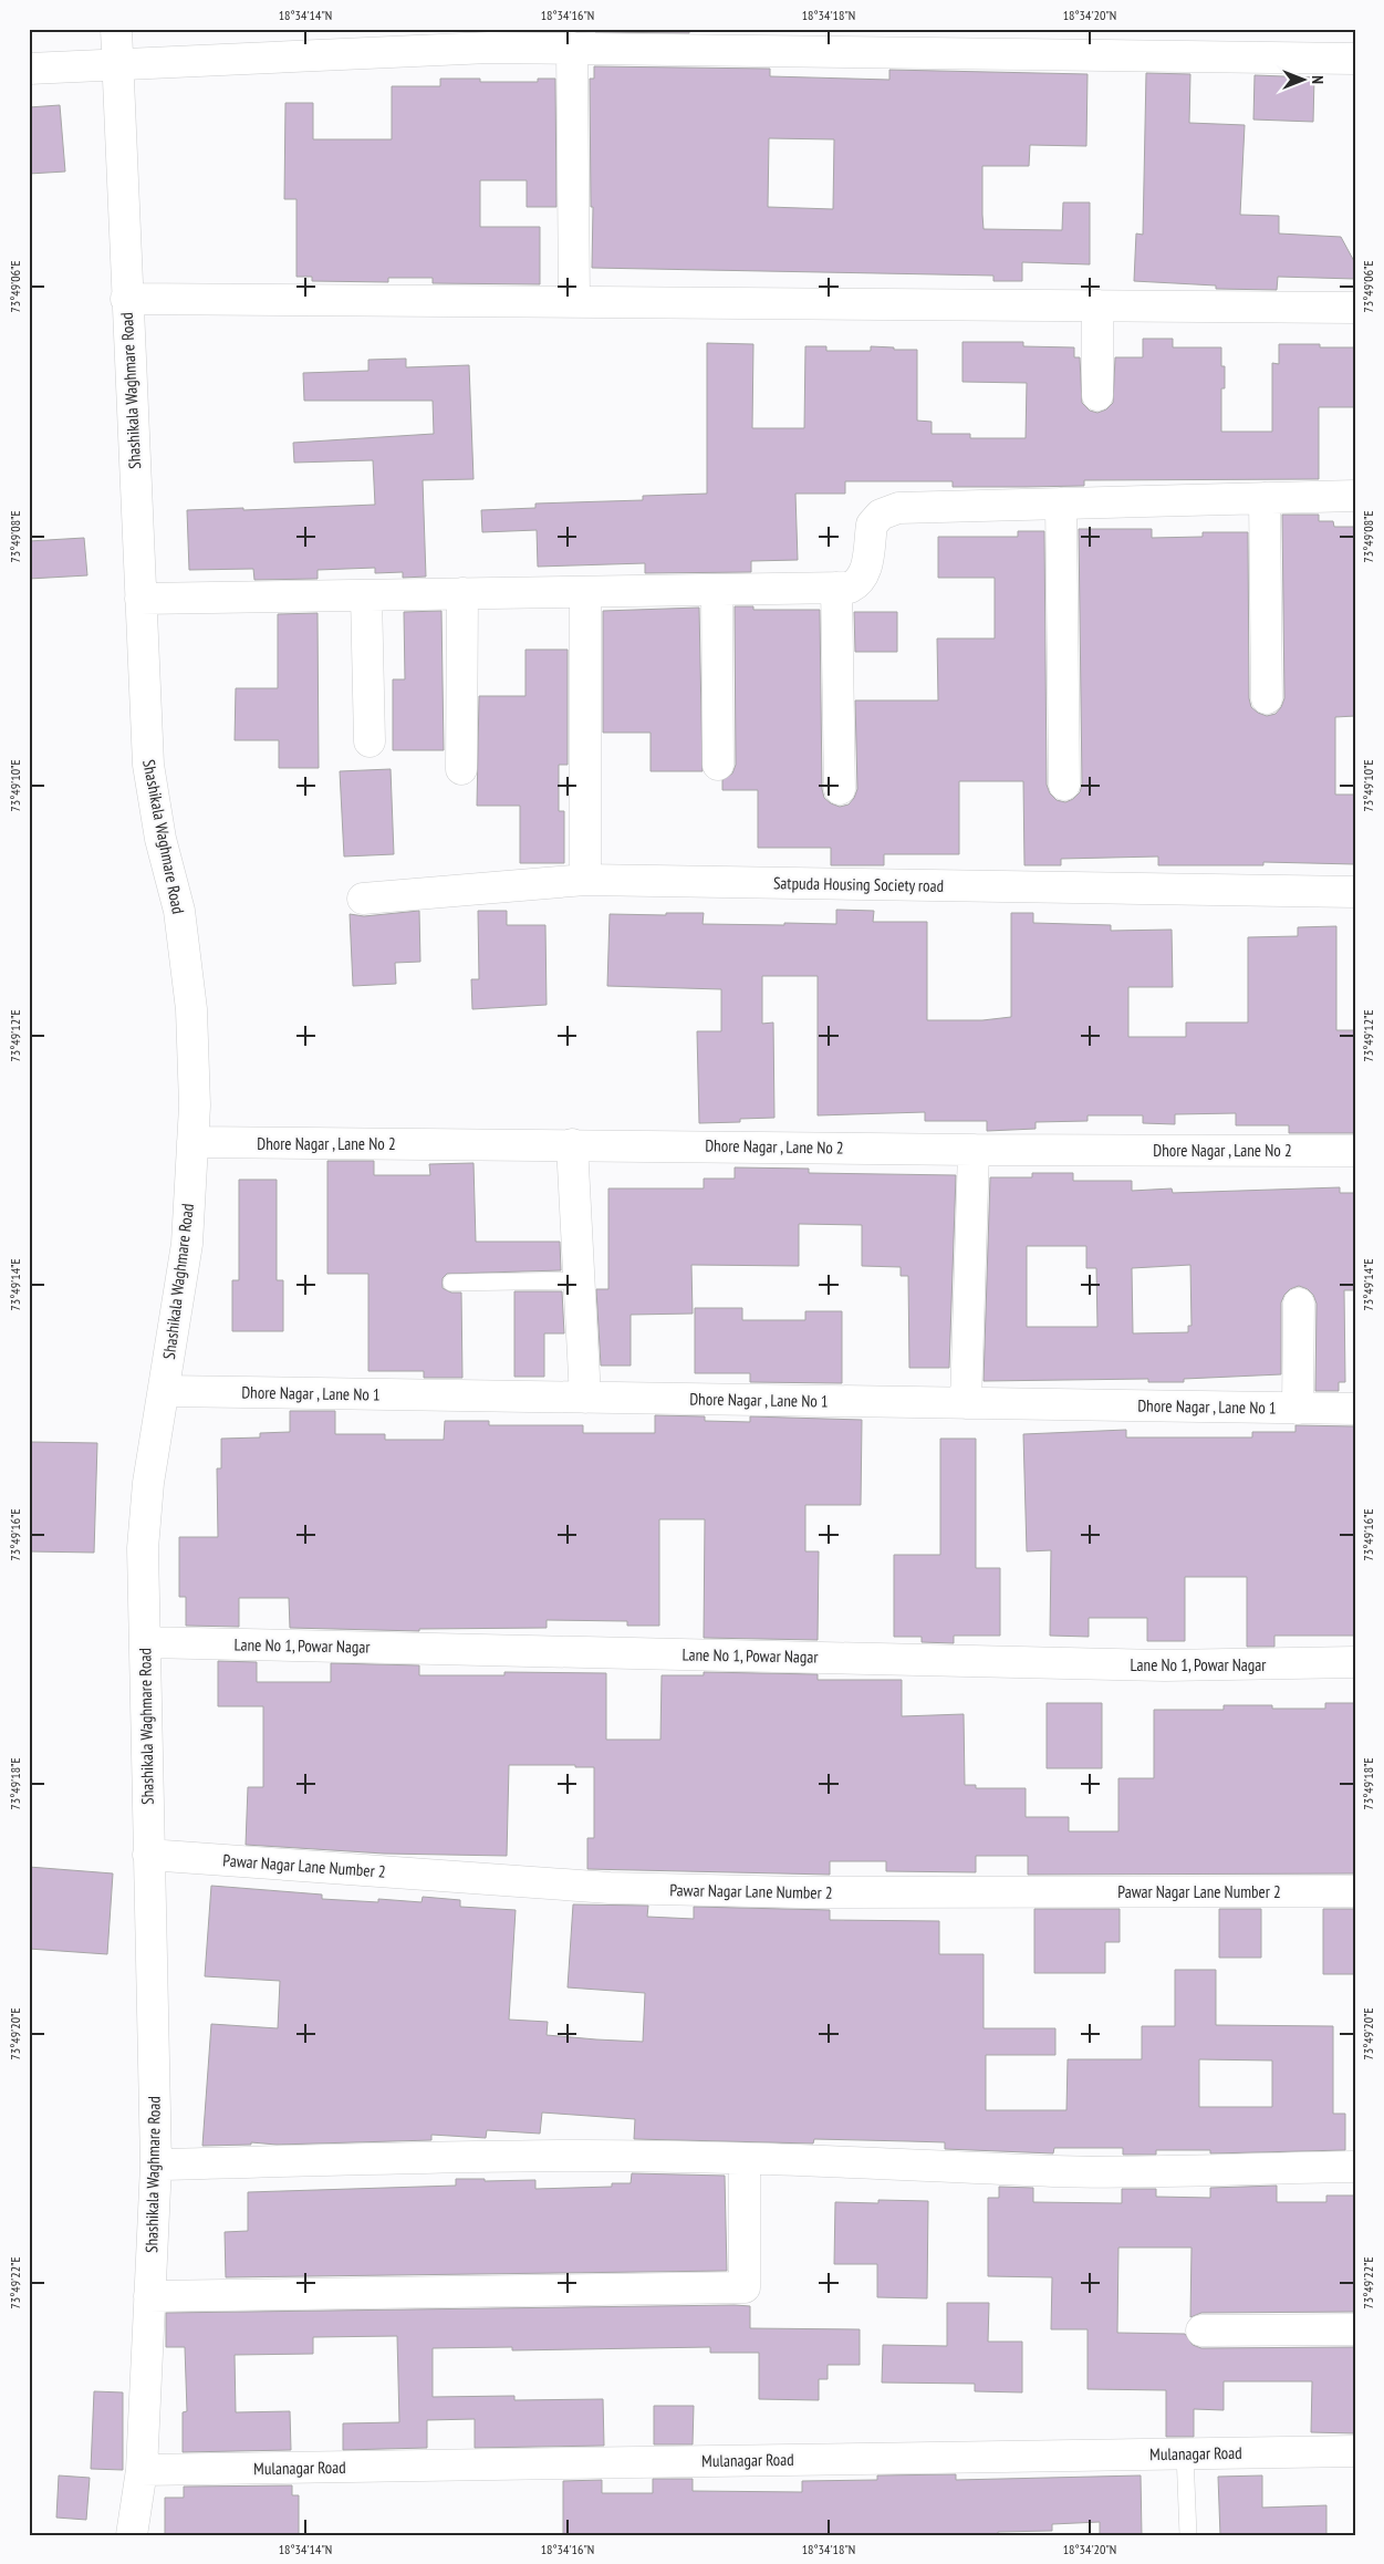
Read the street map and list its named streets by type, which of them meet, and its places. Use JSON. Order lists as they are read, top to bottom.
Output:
{
  "streets": {
    "street": [
      "Shashikala Waghmare Road",
      "Satpuda Housing Society road",
      "Dhore Nagar , Lane No 2",
      "Dhore Nagar , Lane No 1",
      "Lane No 1, Powar Nagar",
      "Pawar Nagar Lane Number 2",
      "Mulanagar Road"
    ]
  },
  "crossings": [
    ["Shashikala Waghmare Road", "Dhore Nagar , Lane No 2"],
    ["Shashikala Waghmare Road", "Dhore Nagar , Lane No 1"],
    ["Shashikala Waghmare Road", "Lane No 1, Powar Nagar"],
    ["Shashikala Waghmare Road", "Pawar Nagar Lane Number 2"],
    ["Shashikala Waghmare Road", "Mulanagar Road"]
  ],
  "north": "right",
  "coordinates": [
    "18°34'14\"N",
    "18°34'16\"N",
    "18°34'18\"N",
    "18°34'20\"N",
    "73°49'06\"E",
    "73°49'08\"E",
    "73°49'10\"E",
    "73°49'12\"E",
    "73°49'14\"E",
    "73°49'16\"E",
    "73°49'18\"E",
    "73°49'20\"E",
    "73°49'22\"E"
  ]
}
